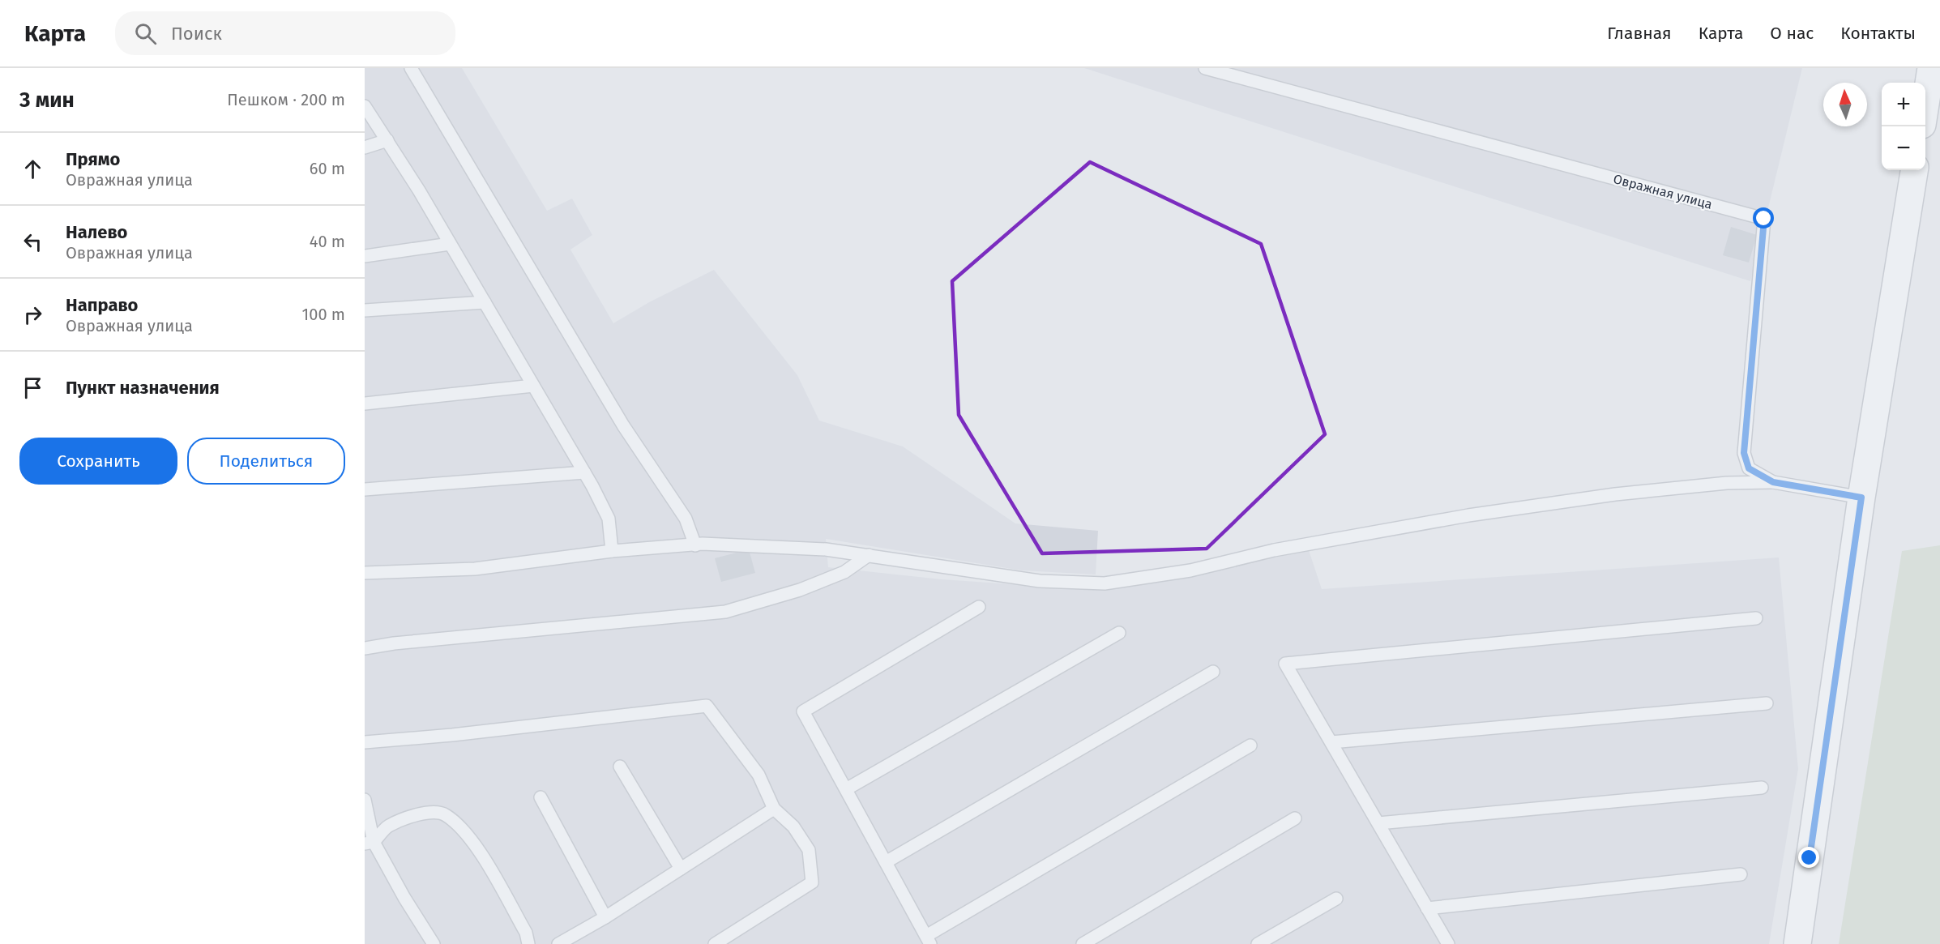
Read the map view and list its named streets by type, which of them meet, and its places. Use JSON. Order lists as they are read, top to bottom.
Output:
{
  "streets": {
    "lane": ["Овражная улица"]
  },
  "north": "top",
  "page": {
    "header": "Карта",
    "search": "Поиск",
    "nav": [
      "Главная",
      "Карта",
      "О нас",
      "Контакты"
    ],
    "heading": ["3 мин", "Пешком · 200 m"],
    "map_buttons": ["+", "−"],
    "list": [
      ["Прямо", "Овражная улица", "60 m"],
      ["Налево", "Овражная улица", "40 m"],
      ["Направо", "Овражная улица", "100 m"],
      "Пункт назначения"
    ],
    "buttons": ["Сохранить", "Поделиться"]
  }
}
